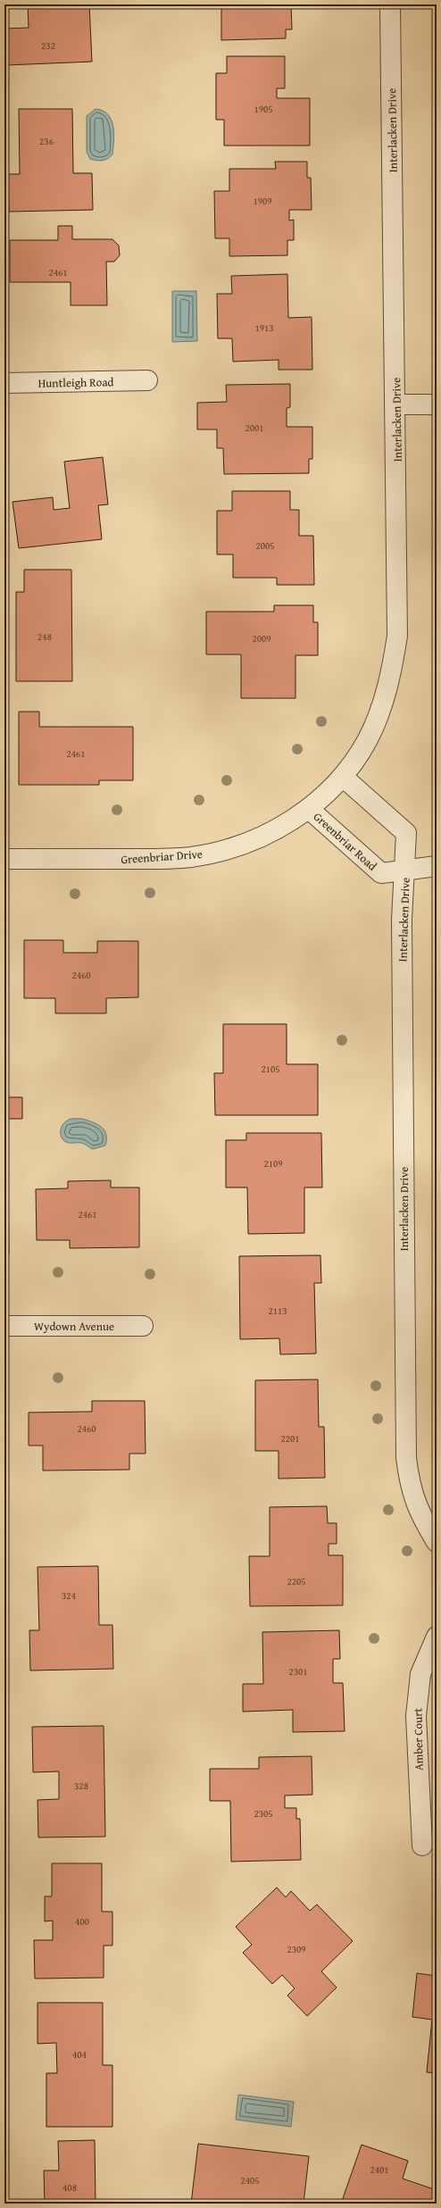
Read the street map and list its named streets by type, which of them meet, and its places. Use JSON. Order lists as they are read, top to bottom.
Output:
{
  "streets": {
    "street": [
      "Interlacken Drive",
      "Huntleigh Road",
      "Greenbriar Road",
      "Greenbriar Drive",
      "Wydown Avenue",
      "Amber Court"
    ]
  },
  "crossings": [
    ["Interlacken Drive", "Greenbriar Road"],
    ["Interlacken Drive", "Greenbriar Drive"],
    ["Greenbriar Road", "Greenbriar Drive"]
  ],
  "house_numbers": [
    "232",
    "1905",
    "236",
    "1909",
    "2461",
    "1913",
    "2001",
    "2005",
    "248",
    "2009",
    "2461",
    "2460",
    "2105",
    "2109",
    "2461",
    "2113",
    "2460",
    "2201",
    "2205",
    "324",
    "2301",
    "328",
    "2305",
    "400",
    "2309",
    "404",
    "2401",
    "2405",
    "408"
  ]
}
